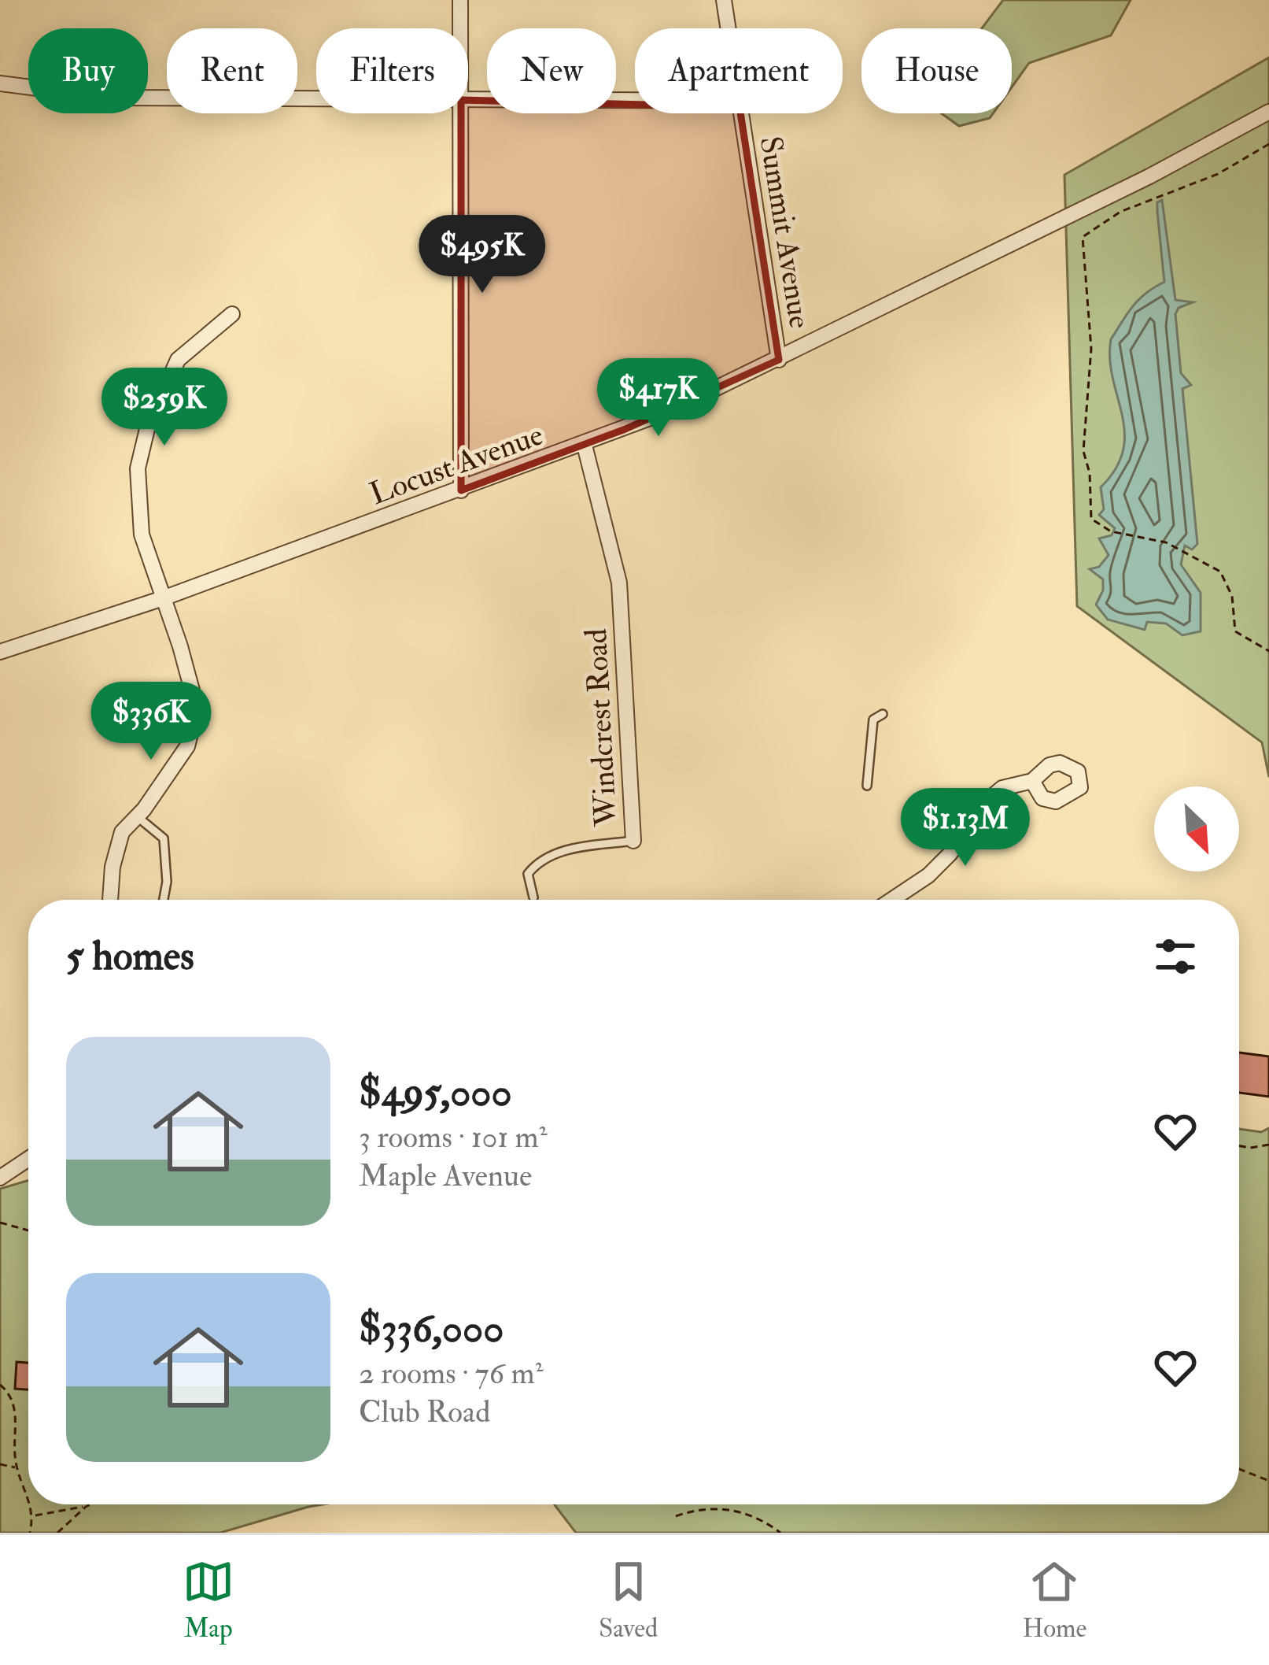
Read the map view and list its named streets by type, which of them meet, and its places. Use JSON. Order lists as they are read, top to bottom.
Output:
{
  "streets": {
    "street": ["Summit Avenue", "Locust Avenue", "Windcrest Road"]
  },
  "crossings": [
    ["Summit Avenue", "Locust Avenue"],
    ["Locust Avenue", "Windcrest Road"]
  ],
  "north": "bottom right",
  "page": {
    "chip": [
      "Buy",
      "Rent",
      "Filters",
      "New",
      "Apartment",
      "House"
    ],
    "price": [
      "$495K",
      "$417K",
      "$259K",
      "$336K",
      "$1.13M"
    ],
    "heading": "5 homes",
    "list": [
      {
        "name": "$495,000",
        "note": "3 rooms · 101 m² · Maple Avenue"
      },
      {
        "name": "$336,000",
        "note": "2 rooms · 76 m² · Club Road"
      }
    ],
    "tabs": ["Map", "Saved", "Home"]
  }
}
